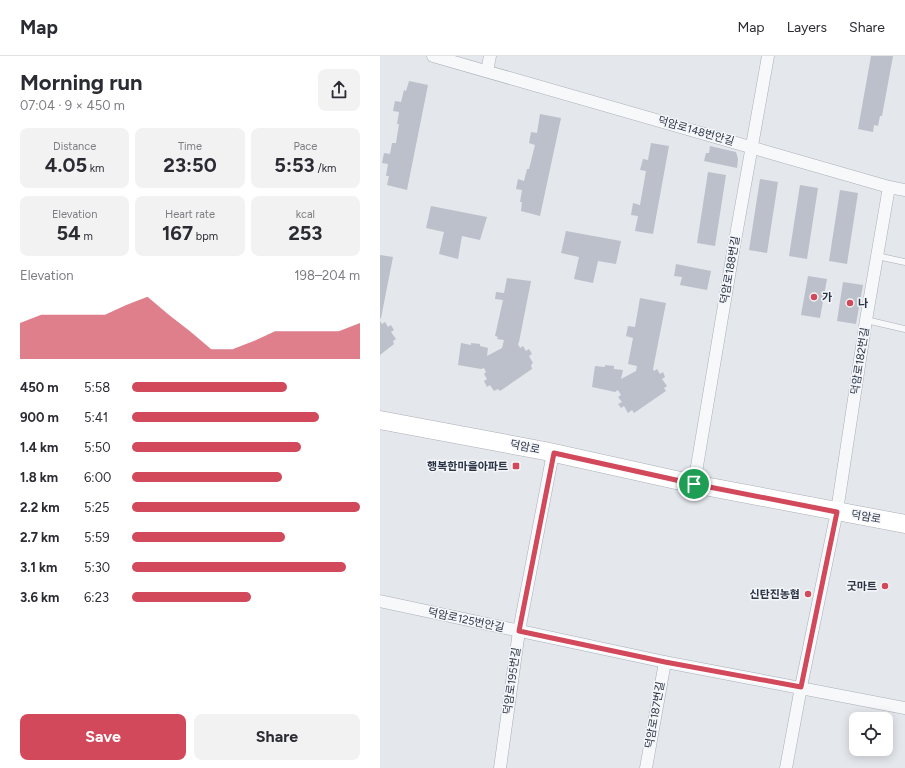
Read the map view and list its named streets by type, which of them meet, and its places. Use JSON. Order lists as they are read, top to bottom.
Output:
{
  "streets": {
    "street": [
      "덕암로148번안길",
      "덕암로188번길",
      "덕암로182번길",
      "덕암로",
      "덕암로125번안길",
      "덕암로195번길",
      "덕암로187번길"
    ]
  },
  "crossings": [
    ["덕암로148번안길", "덕암로188번길"],
    ["덕암로148번안길", "덕암로182번길"],
    ["덕암로188번길", "덕암로"],
    ["덕암로182번길", "덕암로"],
    ["덕암로182번길", "덕암로125번안길"],
    ["덕암로", "덕암로195번길"],
    ["덕암로125번안길", "덕암로195번길"],
    ["덕암로125번안길", "덕암로187번길"]
  ],
  "places": {
    "other": [
      "가",
      "나",
      "굿마트",
      "신탄진농협"
    ],
    "transit": ["행복한마을아파트"]
  },
  "page": {
    "header": "Map",
    "nav": ["Map", "Layers", "Share"],
    "heading": ["Morning run", "07:04 · 9 × 450 m"],
    "stats": [
      ["Distance", "4.05 km"],
      ["Time", "23:50"],
      ["Pace", "5:53 /km"],
      ["Elevation", "54 m"],
      ["Heart rate", "167 bpm"],
      ["kcal", "253"]
    ],
    "chart": ["Elevation", "198–204 m"],
    "list": [
      {
        "name": "450 m",
        "note": "5:58"
      },
      {
        "name": "900 m",
        "note": "5:41"
      },
      {
        "name": "1.4 km",
        "note": "5:50"
      },
      {
        "name": "1.8 km",
        "note": "6:00"
      },
      {
        "name": "2.2 km",
        "note": "5:25"
      },
      {
        "name": "2.7 km",
        "note": "5:59"
      },
      {
        "name": "3.1 km",
        "note": "5:30"
      },
      {
        "name": "3.6 km",
        "note": "6:23"
      }
    ],
    "buttons": ["Save", "Share"]
  }
}
